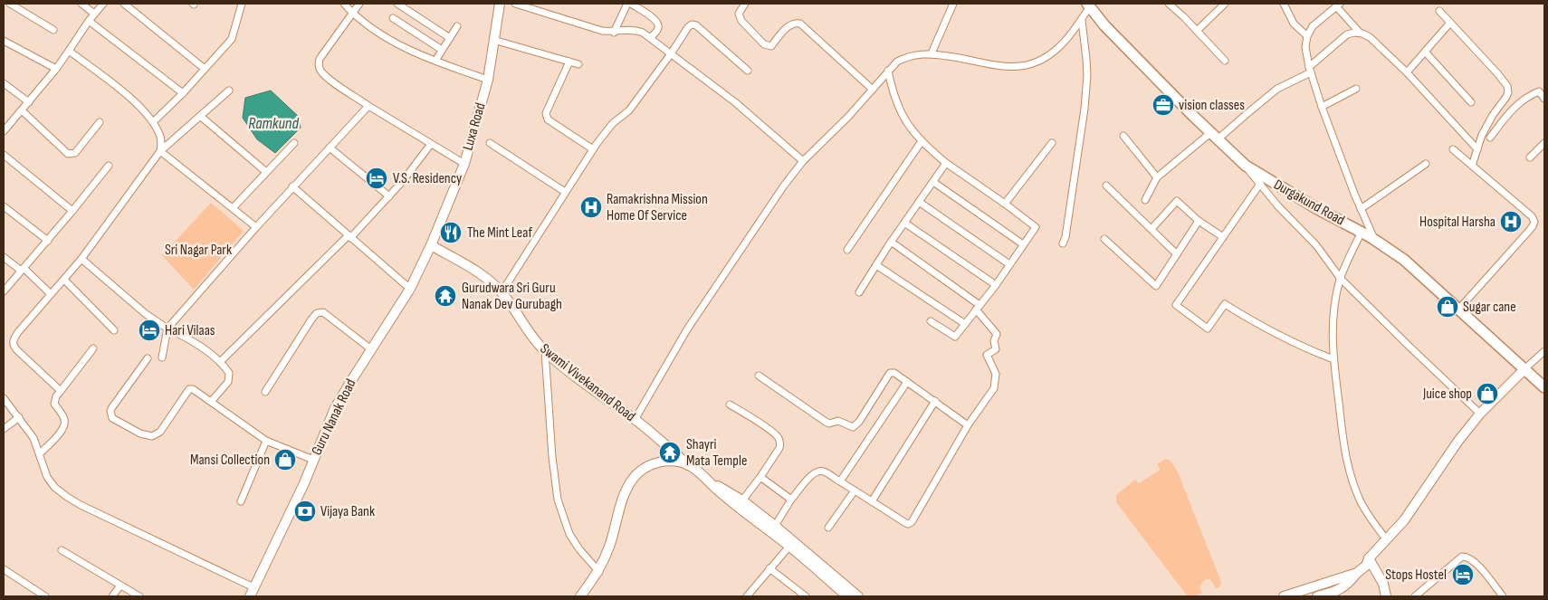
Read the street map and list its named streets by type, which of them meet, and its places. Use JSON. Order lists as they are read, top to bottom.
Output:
{
  "streets": {
    "main road": ["Durgakund Road"],
    "street": ["Luxa Road", "Swami Vivekanand Road", "Guru Nanak Road"]
  },
  "crossings": [
    ["Luxa Road", "Swami Vivekanand Road"],
    ["Luxa Road", "Guru Nanak Road"],
    ["Swami Vivekanand Road", "Guru Nanak Road"]
  ],
  "water": ["Ramkund"],
  "parks": ["Sri Nagar Park"],
  "places": {
    "office": ["vision classes"],
    "hotel": ["V.S. Residency", "Hari Vilaas", "Stops Hostel"],
    "hospital": ["Ramakrishna Mission Home Of Service", "Hospital Harsha"],
    "restaurant": ["The Mint Leaf"],
    "temple": ["Gurudwara Sri Guru Nanak Dev Gurubagh", "Shayri Mata Temple"],
    "shop": ["Sugar cane", "Juice shop", "Mansi Collection"],
    "bank": ["Vijaya Bank"]
  }
}
